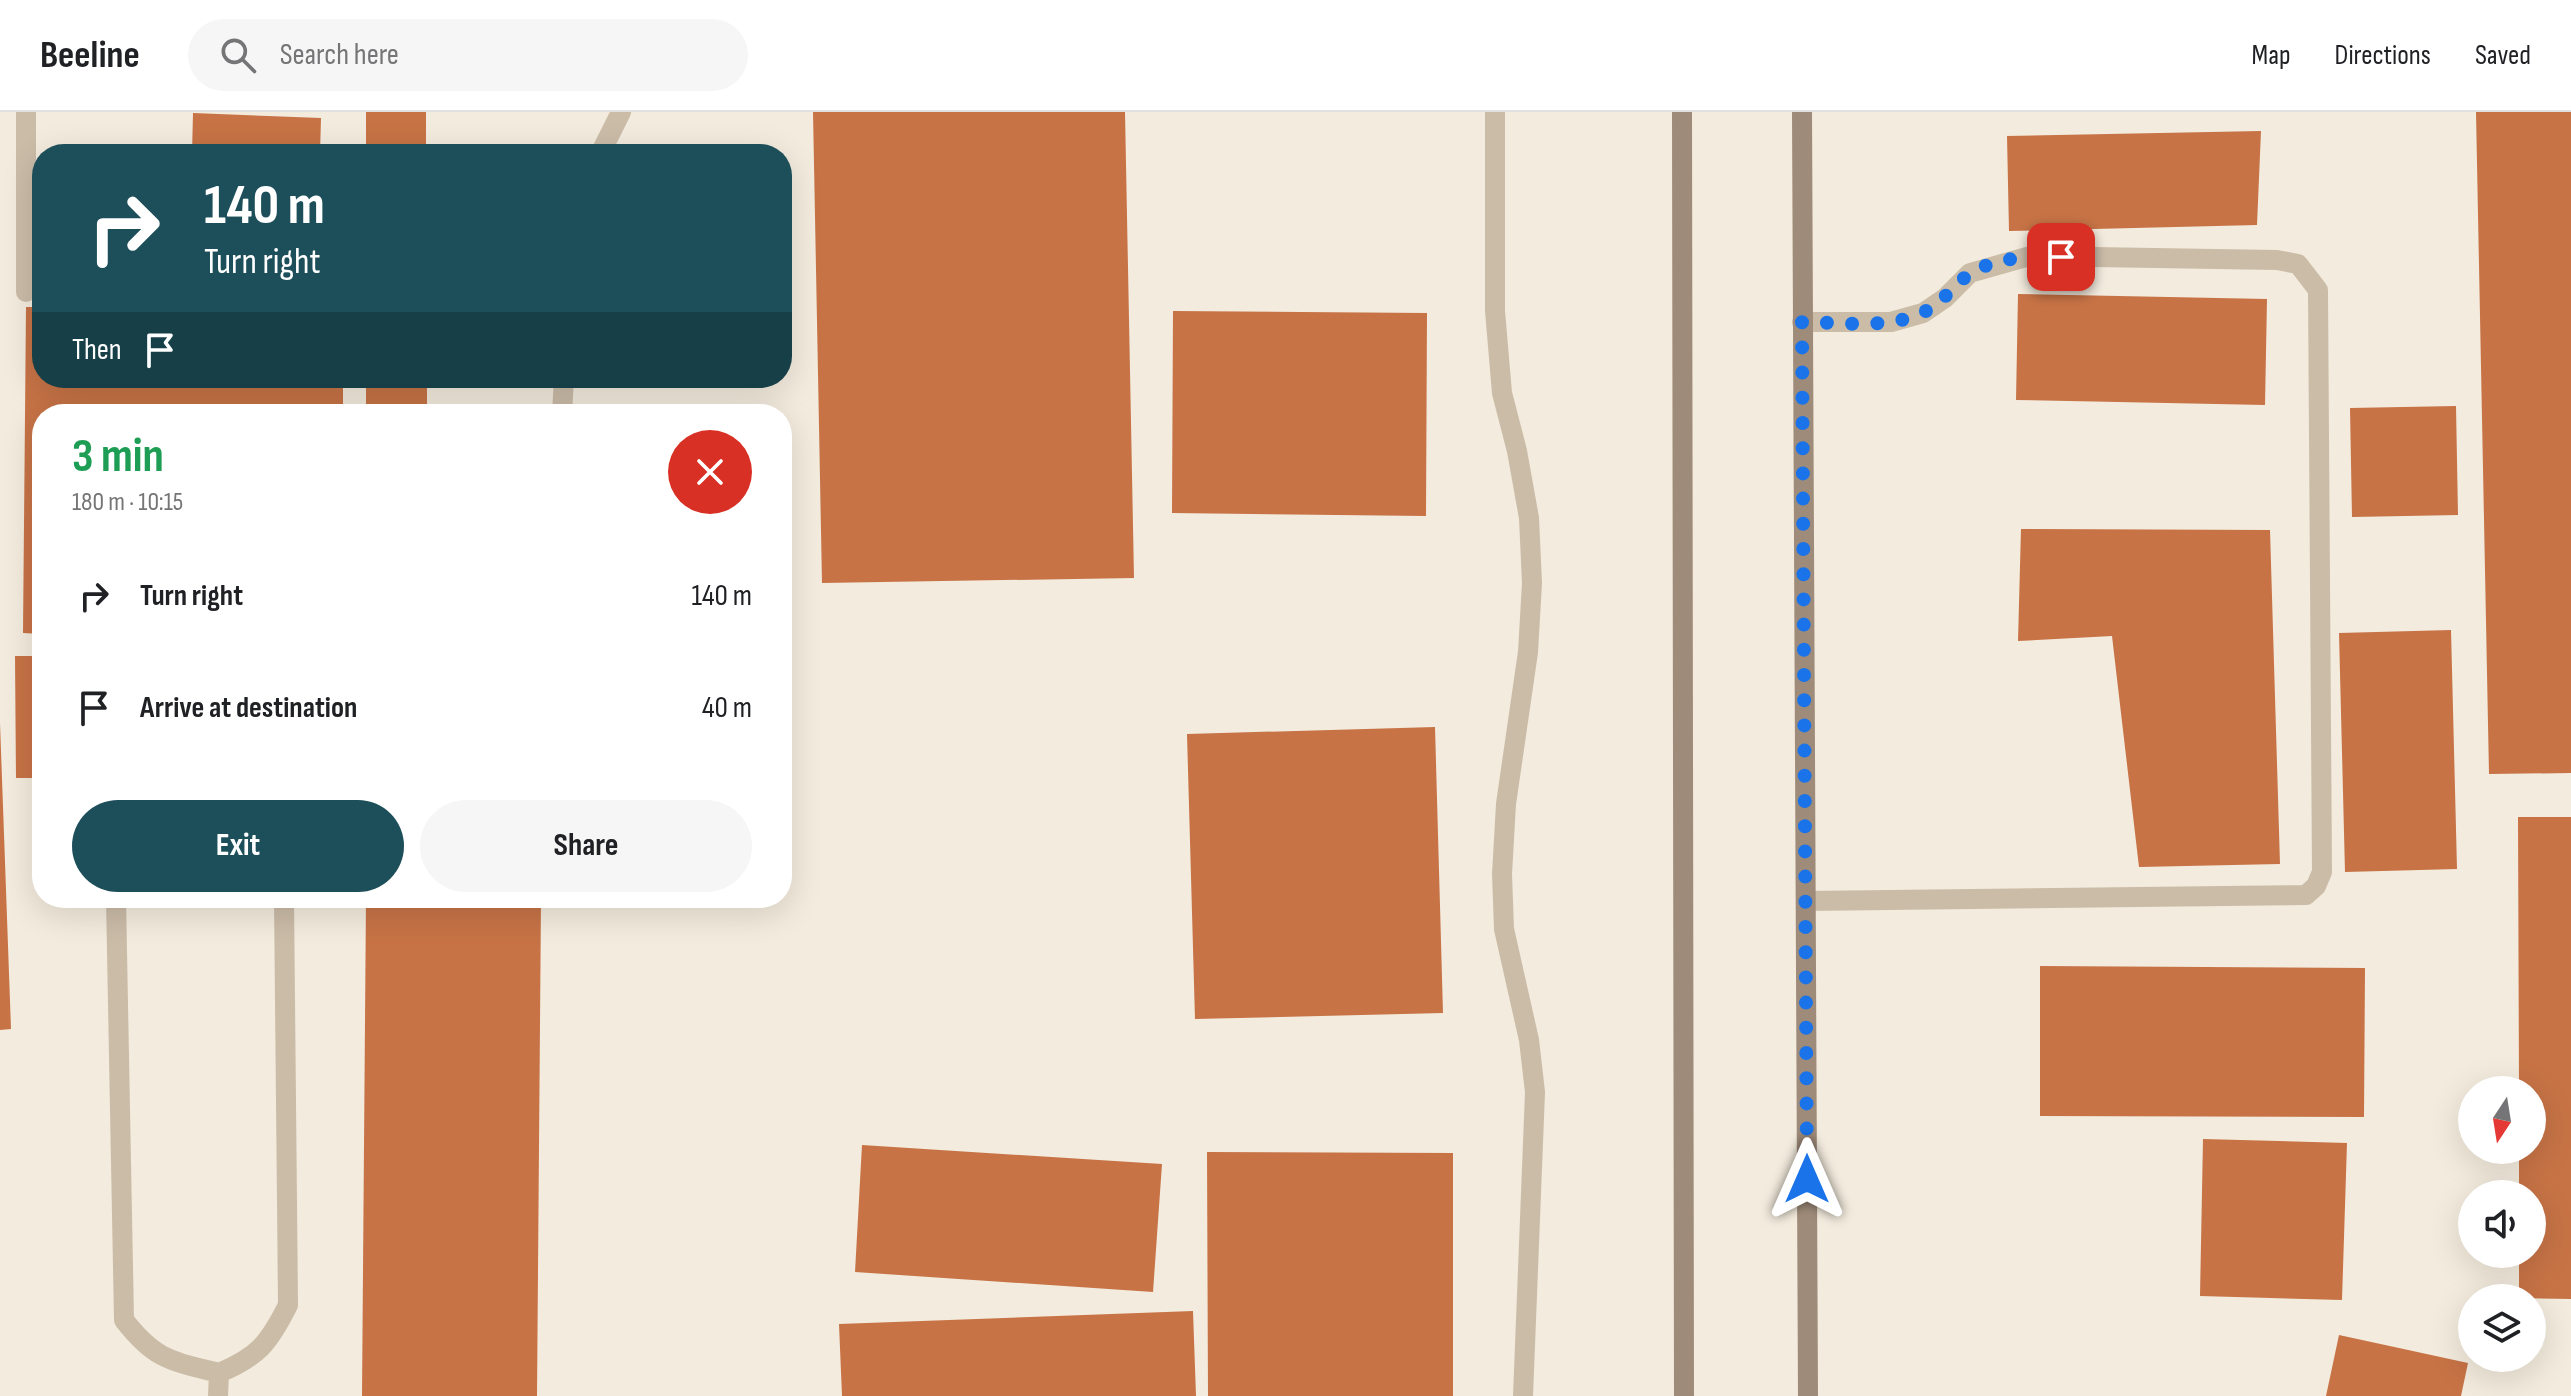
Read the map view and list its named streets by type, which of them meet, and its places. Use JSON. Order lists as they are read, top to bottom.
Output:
{
  "north": "bottom",
  "page": {
    "header": "Beeline",
    "search": "Search here",
    "nav": ["Map", "Directions", "Saved"],
    "turn": ["140 m", "Turn right"],
    "then": "Then",
    "heading": ["3 min", "180 m · 10:15"],
    "list": [
      {
        "name": "Turn right",
        "value": "140 m"
      },
      {
        "name": "Arrive at destination",
        "value": "40 m"
      }
    ],
    "buttons": ["Exit", "Share"]
  }
}
